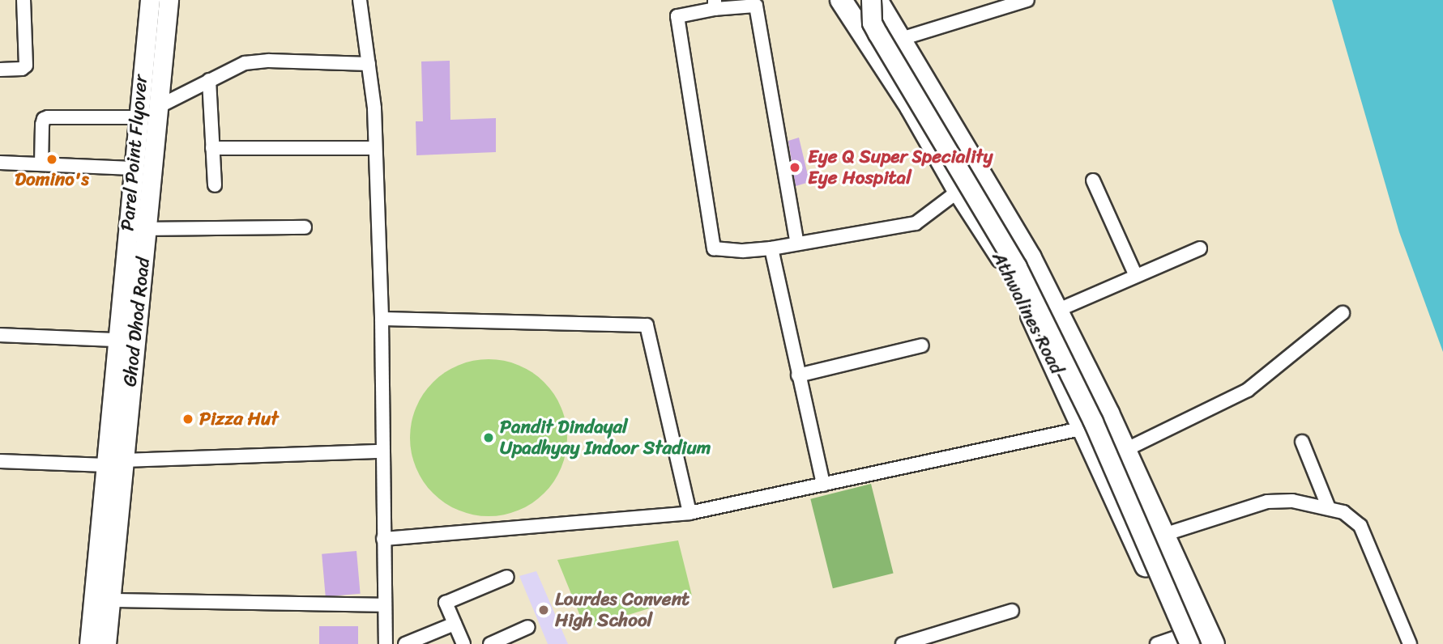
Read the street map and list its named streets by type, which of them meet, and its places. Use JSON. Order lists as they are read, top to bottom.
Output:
{
  "streets": {
    "main road": ["Parel Point Flyover", "Athwalines Road", "Ghod Dhod Road"]
  },
  "crossings": [
    ["Parel Point Flyover", "Ghod Dhod Road"]
  ],
  "places": [
    "Domino's",
    "Eye Q Super Speciality Eye Hospital",
    "Pizza Hut",
    "Pandit Dindayal Upadhyay Indoor Stadium",
    "Lourdes Convent High School"
  ]
}
